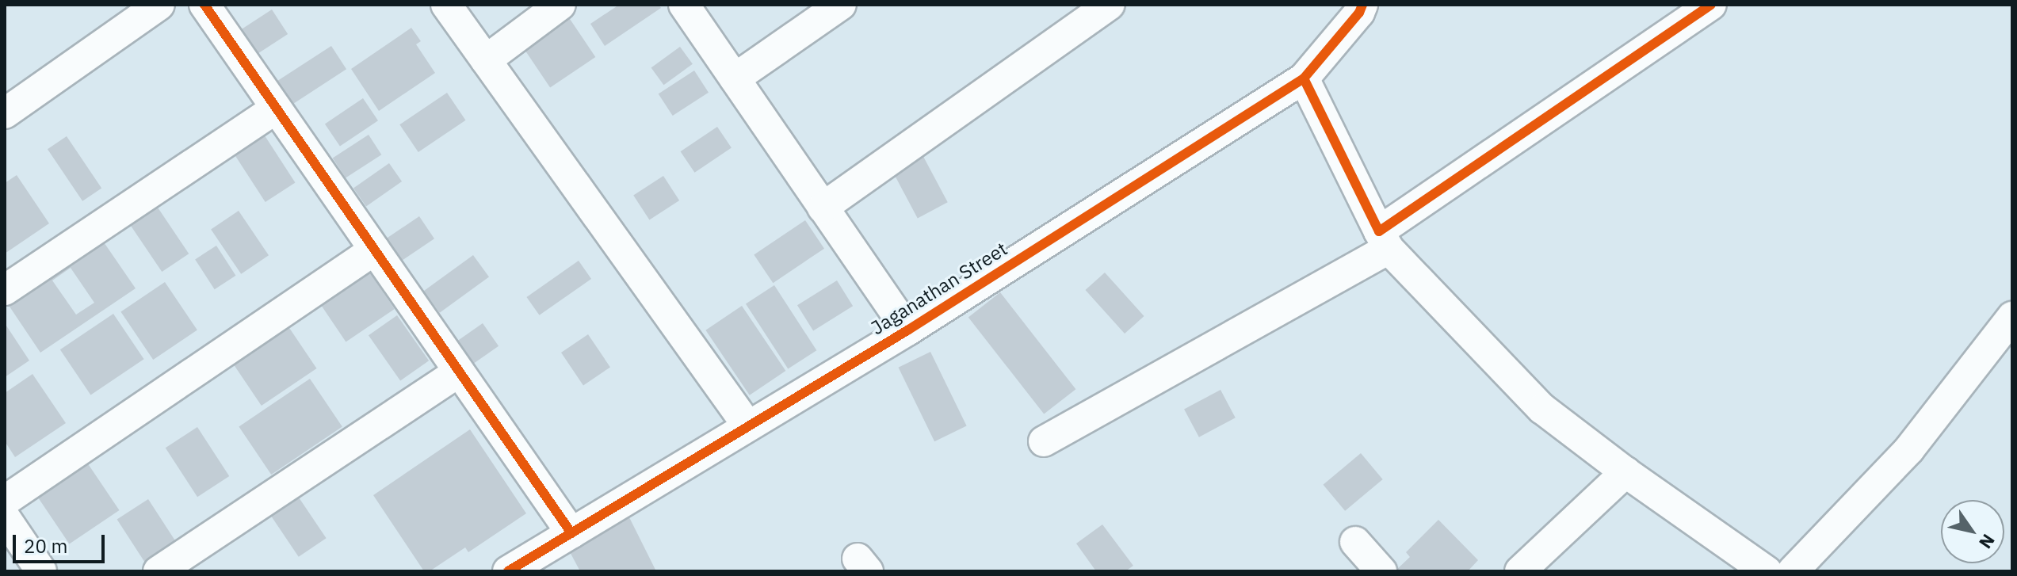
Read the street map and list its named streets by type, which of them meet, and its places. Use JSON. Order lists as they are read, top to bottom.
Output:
{
  "streets": {
    "street": ["Jaganathan Street"]
  },
  "scale_bar": "20 m",
  "north": "bottom right"
}
